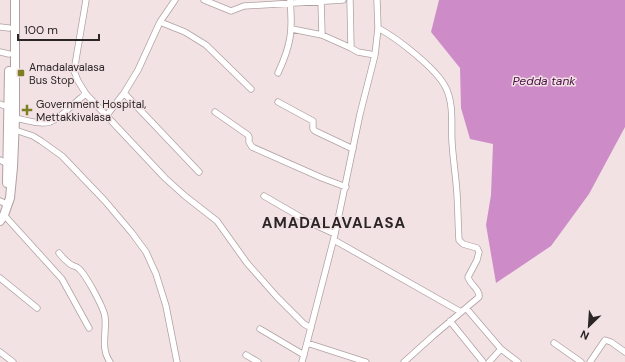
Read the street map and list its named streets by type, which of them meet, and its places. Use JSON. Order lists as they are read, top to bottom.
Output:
{
  "districts": ["AMADALAVALASA"],
  "water": ["Pedda tank"],
  "places": {
    "transit": ["Amadalavalasa Bus Stop"],
    "health": ["Government Hospital, Mettakkivalasa"]
  },
  "scale_bar": "100 m",
  "north": "bottom left"
}
